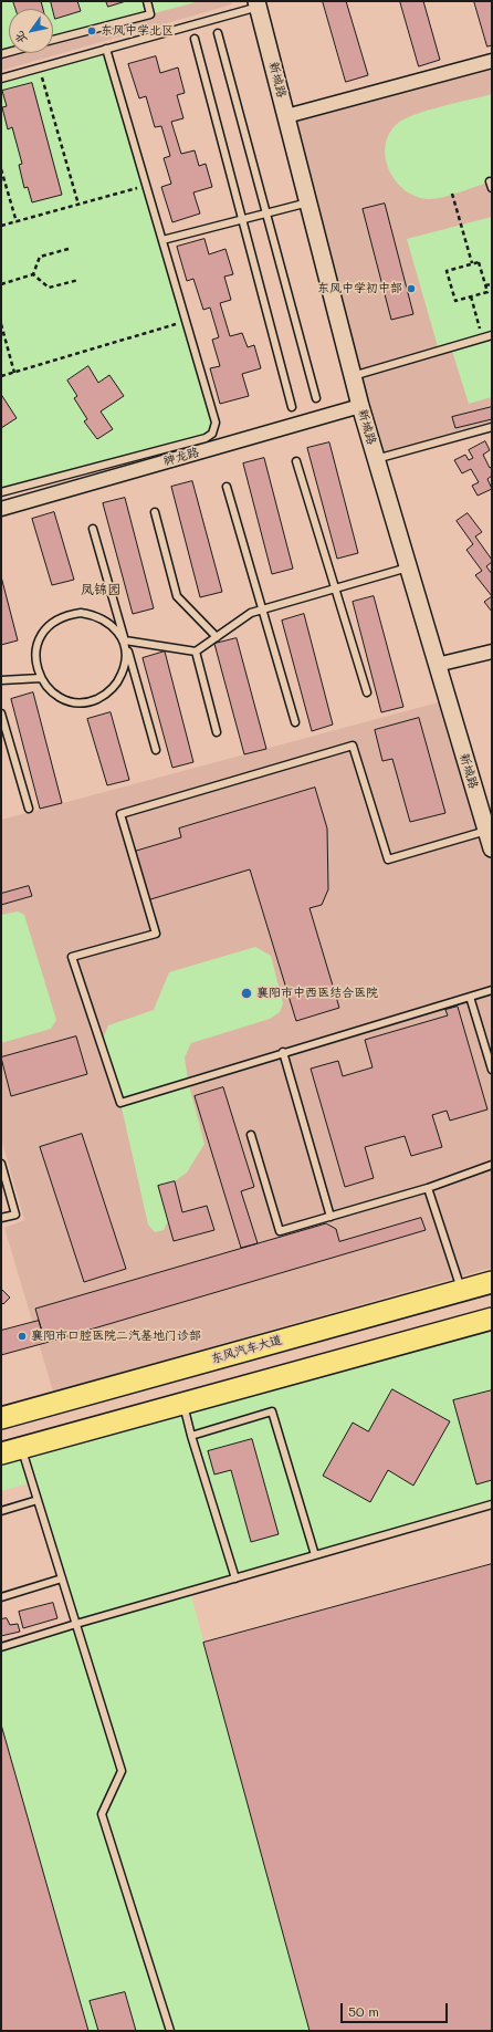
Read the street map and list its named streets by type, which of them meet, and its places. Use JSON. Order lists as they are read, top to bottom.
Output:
{
  "streets": {
    "main road": ["东风汽车大道"],
    "street": ["新城路", "神龙路"]
  },
  "crossings": [
    ["新城路", "神龙路"]
  ],
  "districts": ["凤锦园"],
  "places": [
    "东风中学北区",
    "东风中学初中部",
    "襄阳市中西医结合医院",
    "襄阳市口腔医院二汽基地门诊部"
  ],
  "scale_bar": "50 m",
  "north": "bottom left"
}
